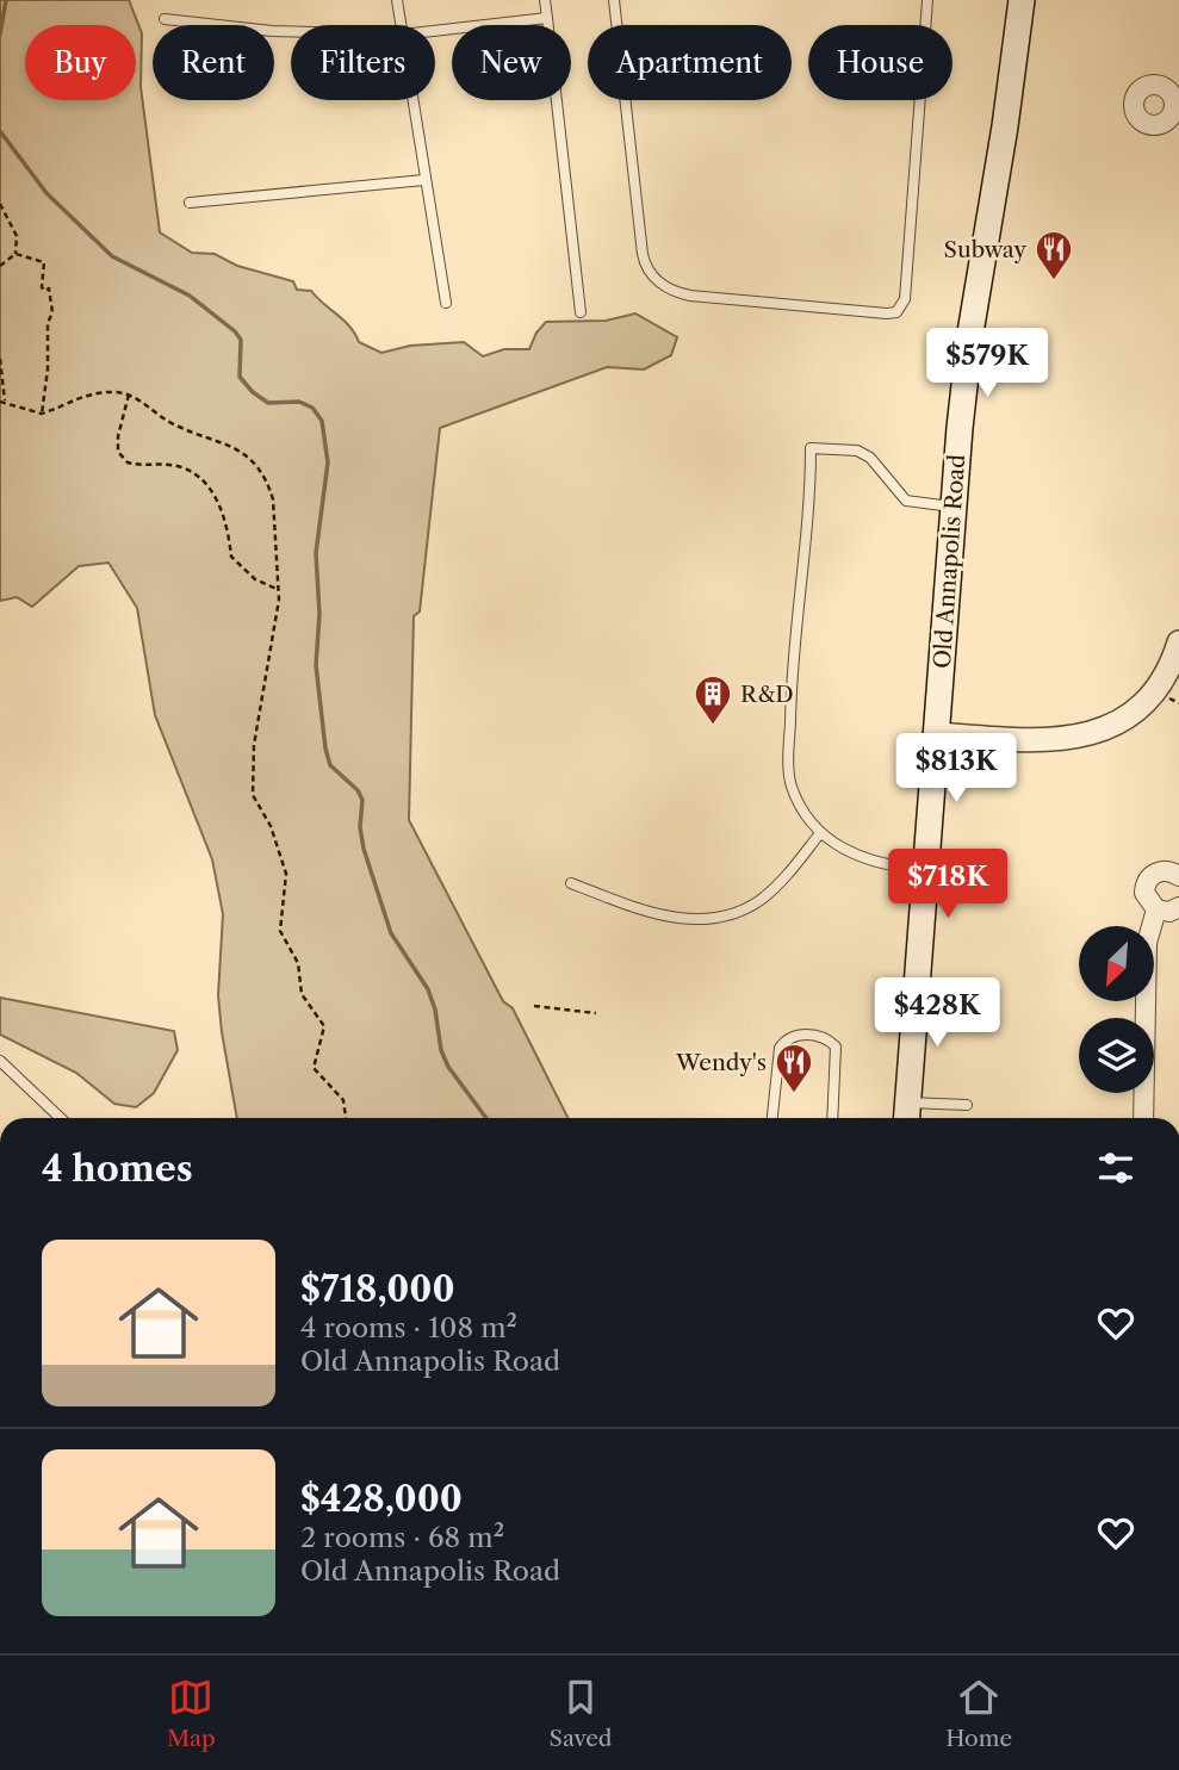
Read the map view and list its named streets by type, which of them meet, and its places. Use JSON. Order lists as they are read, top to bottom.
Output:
{
  "streets": {
    "main road": ["Old Annapolis Road"]
  },
  "places": {
    "restaurant": ["Subway", "Wendy's"],
    "building": ["R&D"]
  },
  "north": "bottom left",
  "page": {
    "chip": [
      "Buy",
      "Rent",
      "Filters",
      "New",
      "Apartment",
      "House"
    ],
    "price": [
      "$579K",
      "$813K",
      "$718K",
      "$428K"
    ],
    "heading": "4 homes",
    "list": [
      {
        "name": "$718,000",
        "note": "4 rooms · 108 m² · Old Annapolis Road"
      },
      {
        "name": "$428,000",
        "note": "2 rooms · 68 m² · Old Annapolis Road"
      }
    ],
    "tabs": ["Map", "Saved", "Home"]
  }
}
